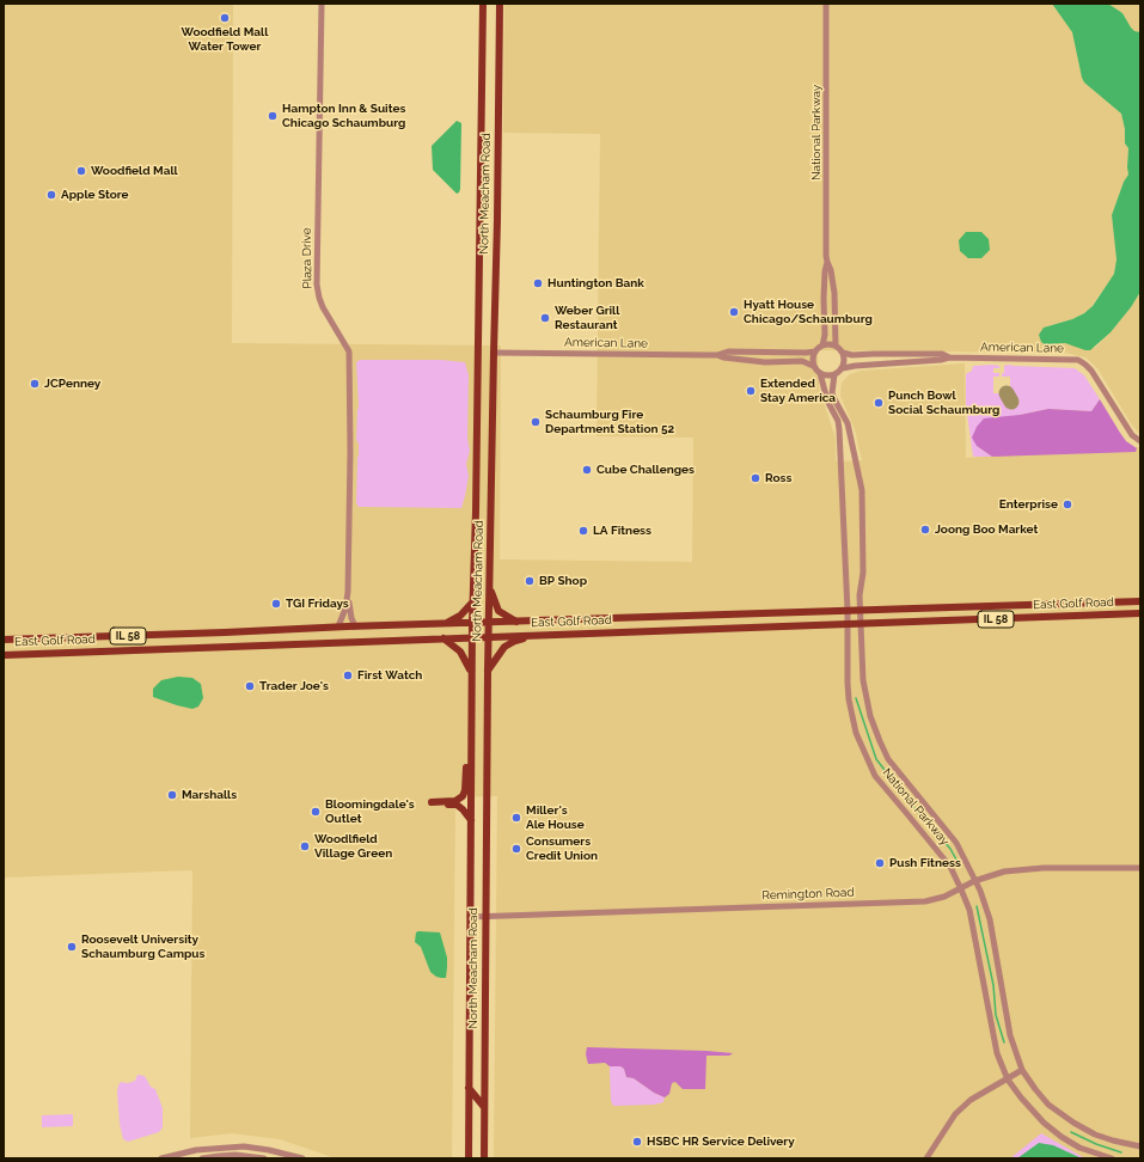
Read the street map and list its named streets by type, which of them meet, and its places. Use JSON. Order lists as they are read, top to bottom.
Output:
{
  "streets": {
    "main road": ["North Meacham Road", "East Golf Road", "IL 58"],
    "street": [
      "National Parkway",
      "Plaza Drive",
      "American Lane",
      "Remington Road"
    ]
  },
  "crossings": [
    ["National Parkway", "American Lane"],
    ["National Parkway", "East Golf Road"],
    ["National Parkway", "Remington Road"],
    ["North Meacham Road", "American Lane"],
    ["North Meacham Road", "East Golf Road"],
    ["North Meacham Road", "Remington Road"],
    ["Plaza Drive", "East Golf Road"]
  ],
  "places": [
    "Woodfield Mall Water Tower",
    "Hampton Inn & Suites Chicago Schaumburg",
    "Woodfield Mall",
    "Apple Store",
    "Huntington Bank",
    "Hyatt House Chicago/Schaumburg",
    "Weber Grill Restaurant",
    "JCPenney",
    "Extended Stay America",
    "Punch Bowl Social Schaumburg",
    "Schaumburg Fire Department Station 52",
    "Cube Challenges",
    "Ross",
    "Enterprise",
    "Joong Boo Market",
    "LA Fitness",
    "BP Shop",
    "TGI Fridays",
    "First Watch",
    "Trader Joe's",
    "Marshalls",
    "Bloomingdale's Outlet",
    "Miller's Ale House",
    "Woodlfield Village Green",
    "Consumers Credit Union",
    "Push Fitness",
    "Roosevelt University Schaumburg Campus",
    "HSBC HR Service Delivery"
  ]
}
